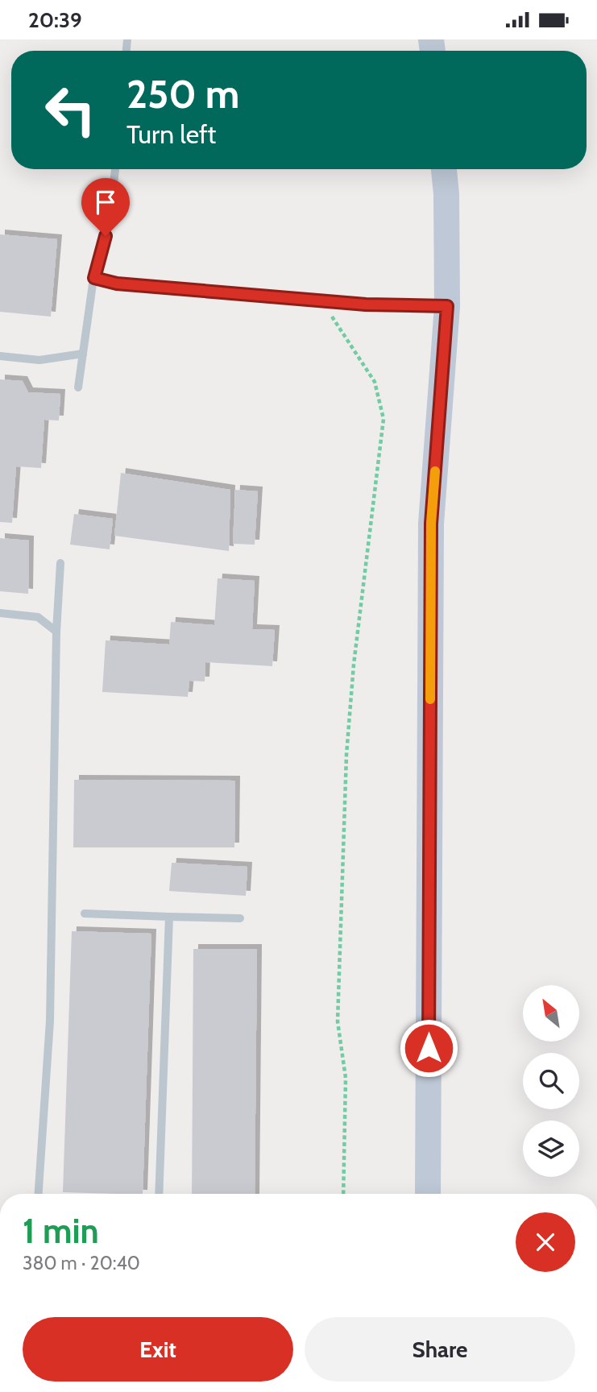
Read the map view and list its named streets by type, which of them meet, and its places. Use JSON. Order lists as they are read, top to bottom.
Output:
{
  "north": "top left",
  "page": {
    "status": "20:39",
    "turn": ["250 m", "Turn left"],
    "heading": ["1 min", "380 m · 20:40"],
    "buttons": ["Exit", "Share"]
  }
}
